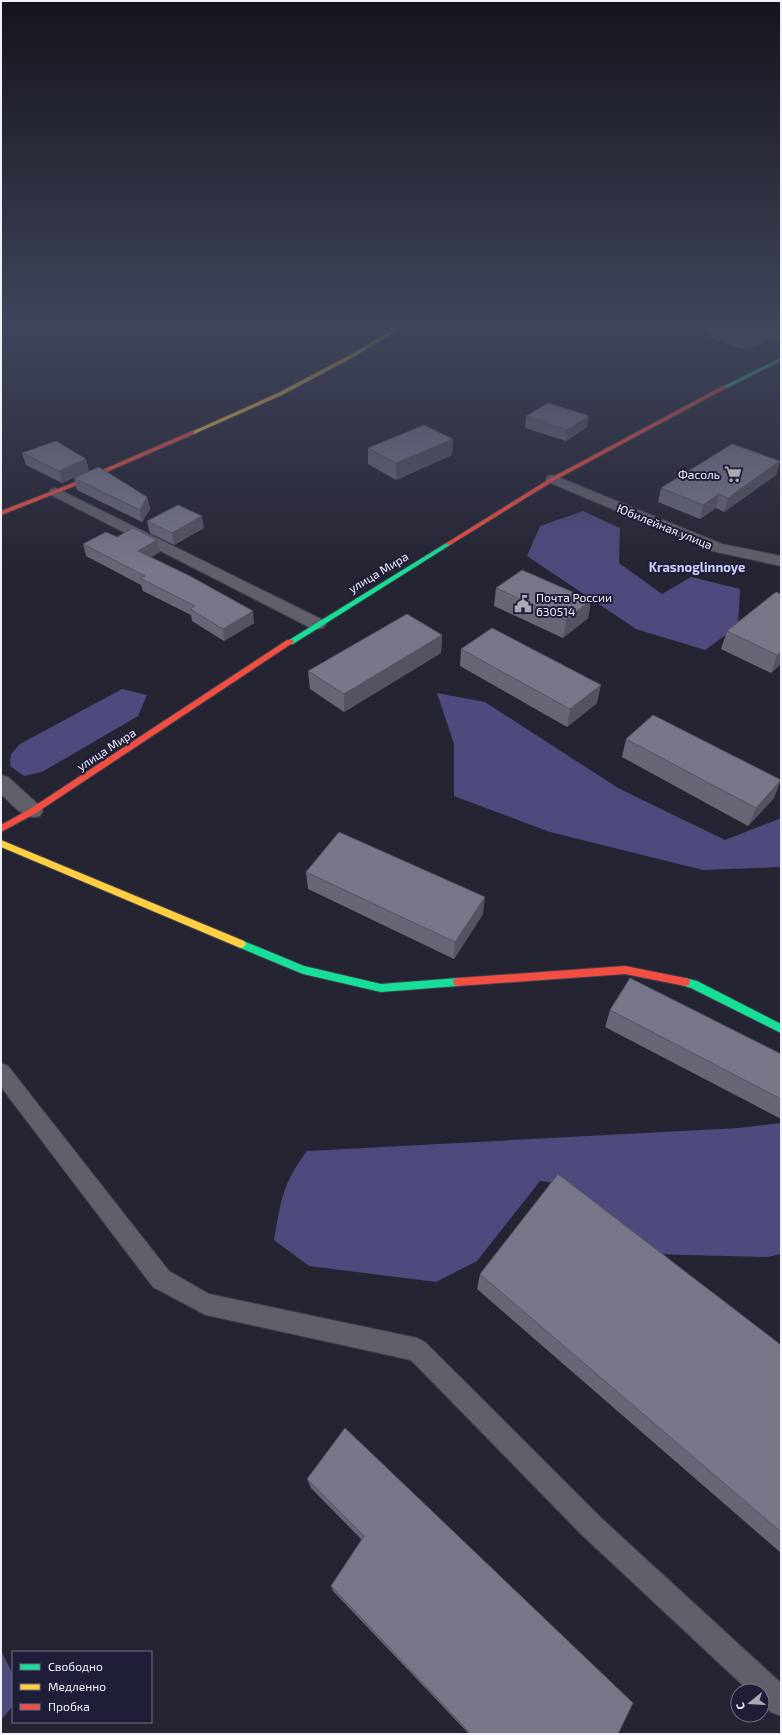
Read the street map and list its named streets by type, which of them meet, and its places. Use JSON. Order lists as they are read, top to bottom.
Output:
{
  "streets": {
    "street": ["Юбилейная улица", "улица Мира"]
  },
  "crossings": [
    ["Юбилейная улица", "улица Мира"]
  ],
  "districts": ["Krasnoglinnoye"],
  "places": {
    "supermarket": ["Фасоль"],
    "public building": ["Почта России 630514"]
  },
  "legend": ["Свободно", "Медленно", "Пробка"],
  "north": "left"
}
